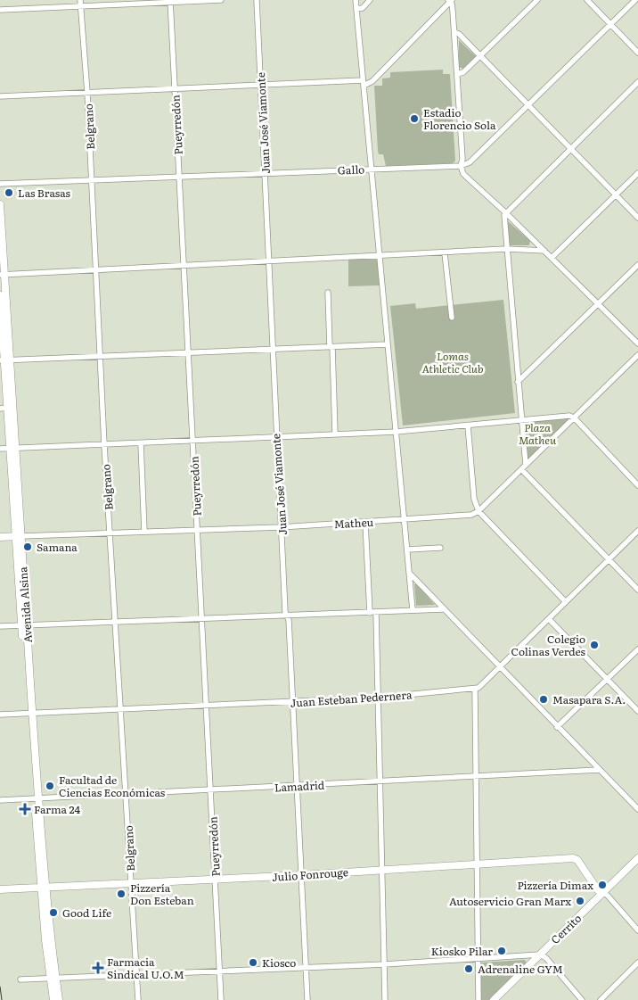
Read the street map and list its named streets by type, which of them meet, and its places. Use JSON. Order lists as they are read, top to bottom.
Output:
{
  "streets": {
    "main road": [
      "Matheu",
      "Avenida Alsina",
      "Julio Fonrouge",
      "Cerrito"
    ],
    "street": [
      "Juan José Viamonte",
      "Pueyrredón",
      "Belgrano",
      "Gallo",
      "Juan Esteban Pedernera",
      "Lamadrid"
    ]
  },
  "crossings": [
    ["Juan José Viamonte", "Gallo"],
    ["Juan José Viamonte", "Matheu"],
    ["Juan José Viamonte", "Juan Esteban Pedernera"],
    ["Juan José Viamonte", "Lamadrid"],
    ["Juan José Viamonte", "Julio Fonrouge"],
    ["Pueyrredón", "Gallo"],
    ["Pueyrredón", "Matheu"],
    ["Pueyrredón", "Juan Esteban Pedernera"],
    ["Pueyrredón", "Lamadrid"],
    ["Pueyrredón", "Julio Fonrouge"],
    ["Belgrano", "Gallo"],
    ["Belgrano", "Matheu"],
    ["Belgrano", "Juan Esteban Pedernera"],
    ["Belgrano", "Lamadrid"],
    ["Belgrano", "Julio Fonrouge"],
    ["Matheu", "Avenida Alsina"],
    ["Avenida Alsina", "Juan Esteban Pedernera"],
    ["Avenida Alsina", "Lamadrid"],
    ["Avenida Alsina", "Julio Fonrouge"],
    ["Julio Fonrouge", "Cerrito"]
  ],
  "parks": ["Lomas Athletic Club", "Plaza Matheu"],
  "places": {
    "other": [
      "Estadio Florencio Sola",
      "Las Brasas",
      "Samana",
      "Colegio Colinas Verdes",
      "Masapara S.A.",
      "Facultad de Ciencias Económicas",
      "Pizzería Dimax",
      "Pizzería Don Esteban",
      "Autoservicio Gran Marx",
      "Good Life",
      "Kiosko Pilar",
      "Kiosco",
      "Adrenaline GYM"
    ],
    "health": ["Farma 24", "Farmacia Sindical U.O.M"]
  }
}
